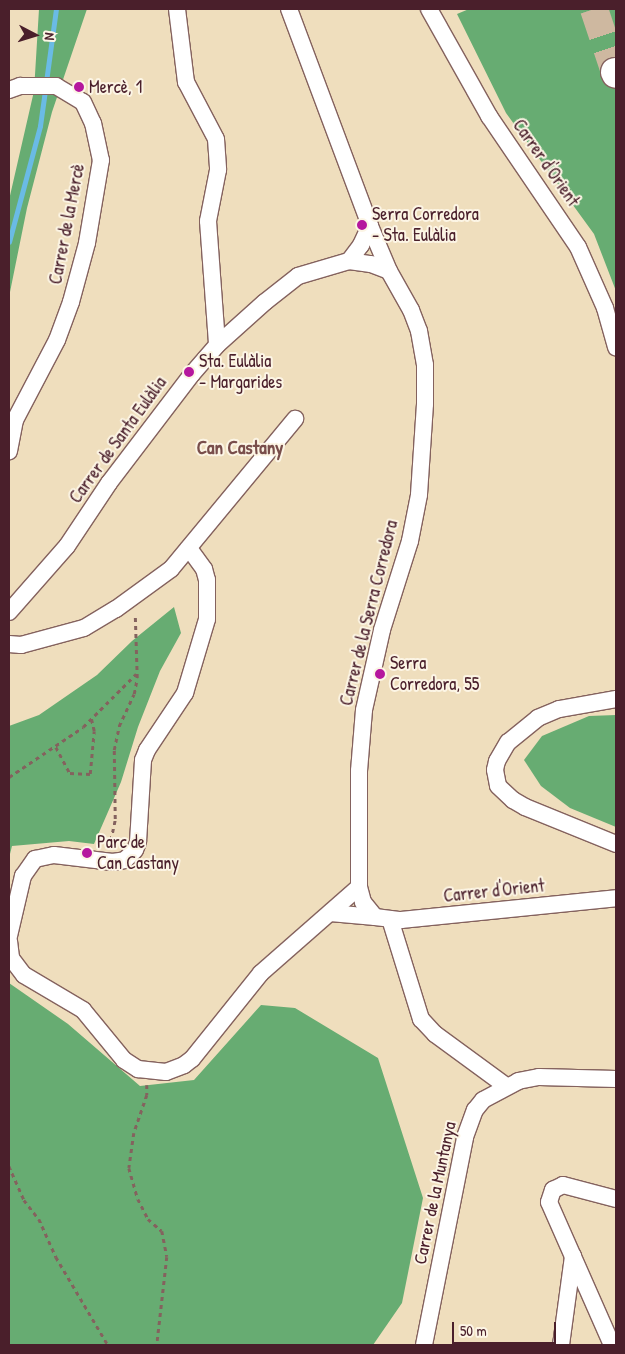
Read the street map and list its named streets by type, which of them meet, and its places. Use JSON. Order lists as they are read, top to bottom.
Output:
{
  "streets": {
    "street": [
      "Carrer d'Orient",
      "Carrer de la Mercè",
      "Carrer de Santa Eulàlia",
      "Carrer de la Serra Corredora",
      "Carrer de la Muntanya"
    ]
  },
  "crossings": [
    ["Carrer de Santa Eulàlia", "Carrer de la Serra Corredora"]
  ],
  "districts": ["Can Castany"],
  "places": [
    "Mercè, 1",
    "Serra Corredora - Sta. Eulàlia",
    "Sta. Eulàlia - Margarides",
    "Serra Corredora, 55",
    "Parc de Can Castany"
  ],
  "scale_bar": "50 m",
  "north": "right"
}
